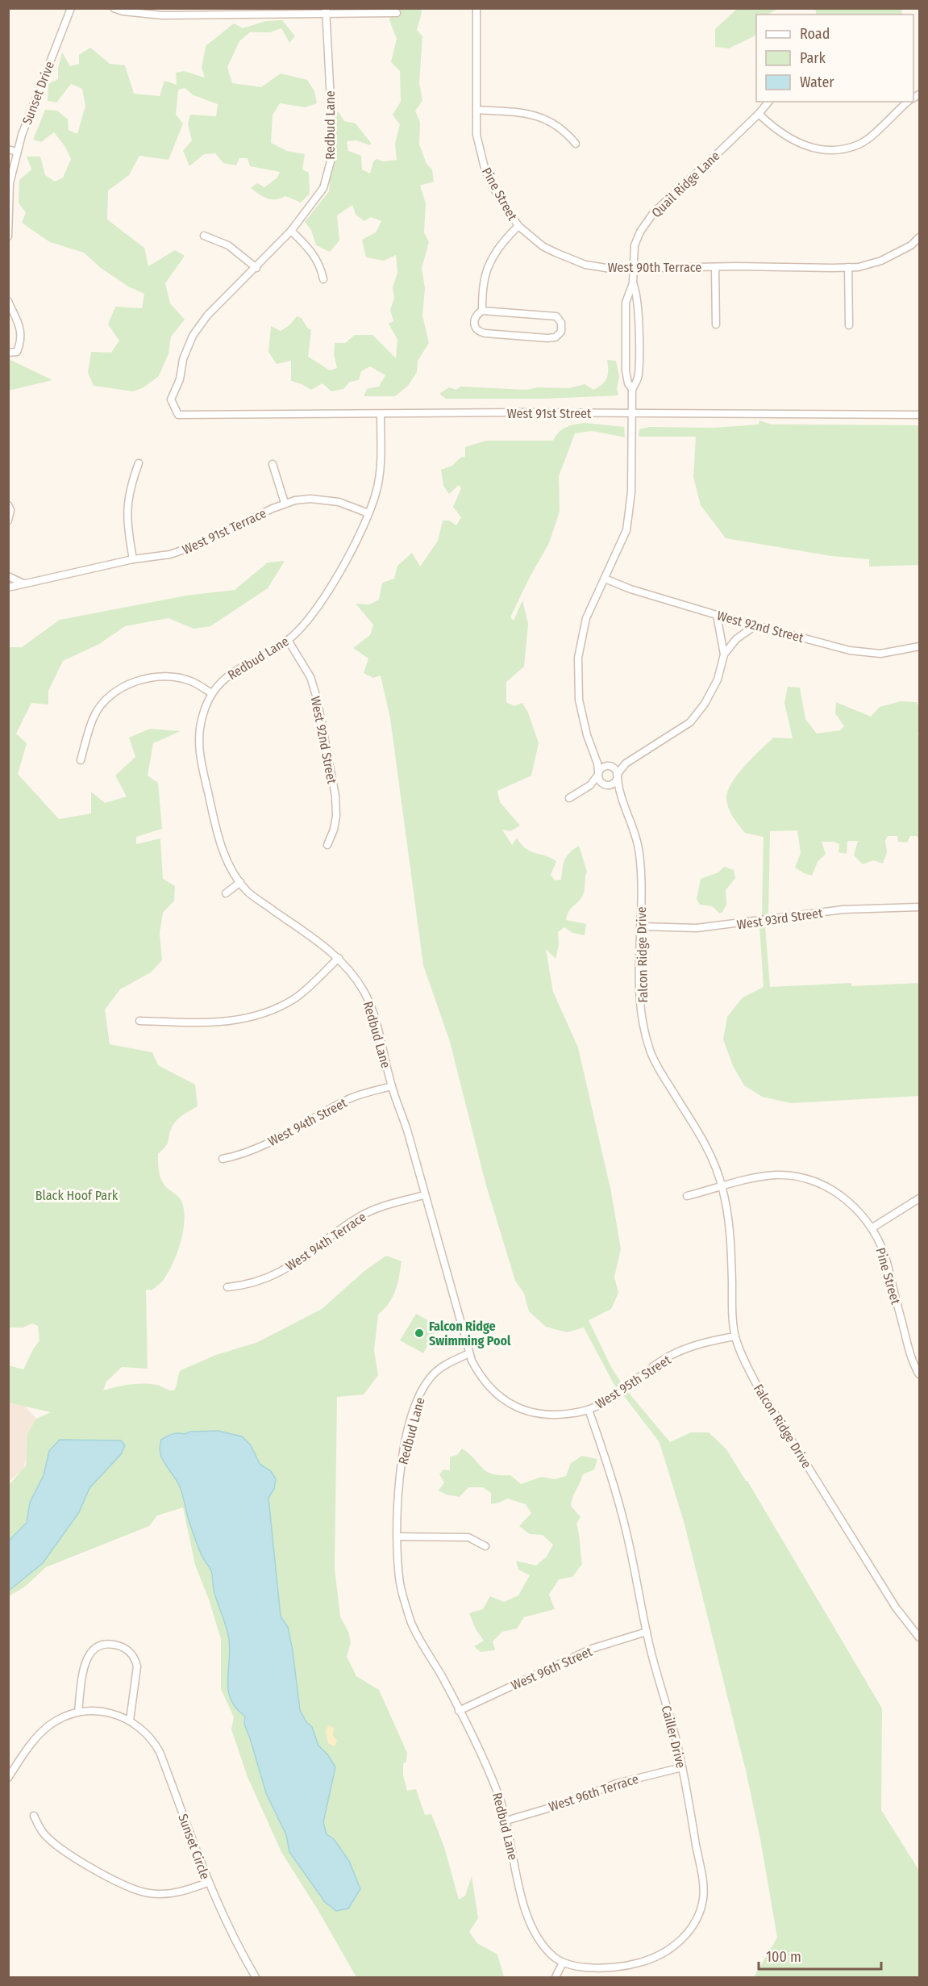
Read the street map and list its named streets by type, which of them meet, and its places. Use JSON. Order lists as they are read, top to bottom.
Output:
{
  "streets": {
    "street": [
      "Sunset Drive",
      "Redbud Lane",
      "Quail Ridge Lane",
      "Pine Street",
      "West 90th Terrace",
      "West 91st Street",
      "West 91st Terrace",
      "West 92nd Street",
      "West 93rd Street",
      "Falcon Ridge Drive",
      "West 94th Street",
      "West 94th Terrace",
      "West 95th Street",
      "West 96th Street",
      "Cailler Drive",
      "West 96th Terrace",
      "Sunset Circle"
    ]
  },
  "crossings": [
    ["Redbud Lane", "West 91st Street"],
    ["Redbud Lane", "West 91st Terrace"],
    ["Redbud Lane", "West 92nd Street"],
    ["Redbud Lane", "West 94th Street"],
    ["Redbud Lane", "West 94th Terrace"],
    ["Redbud Lane", "West 95th Street"],
    ["Redbud Lane", "West 96th Street"],
    ["Redbud Lane", "Cailler Drive"],
    ["Redbud Lane", "West 96th Terrace"],
    ["Quail Ridge Lane", "West 90th Terrace"],
    ["Quail Ridge Lane", "West 91st Street"],
    ["Pine Street", "West 90th Terrace"],
    ["Pine Street", "Falcon Ridge Drive"],
    ["West 93rd Street", "Falcon Ridge Drive"],
    ["Falcon Ridge Drive", "West 95th Street"],
    ["West 95th Street", "Cailler Drive"],
    ["West 96th Street", "Cailler Drive"],
    ["Cailler Drive", "West 96th Terrace"]
  ],
  "parks": ["Black Hoof Park"],
  "places": ["Falcon Ridge Swimming Pool"],
  "legend": ["Road", "Park", "Water"],
  "scale_bar": "100 m"
}
